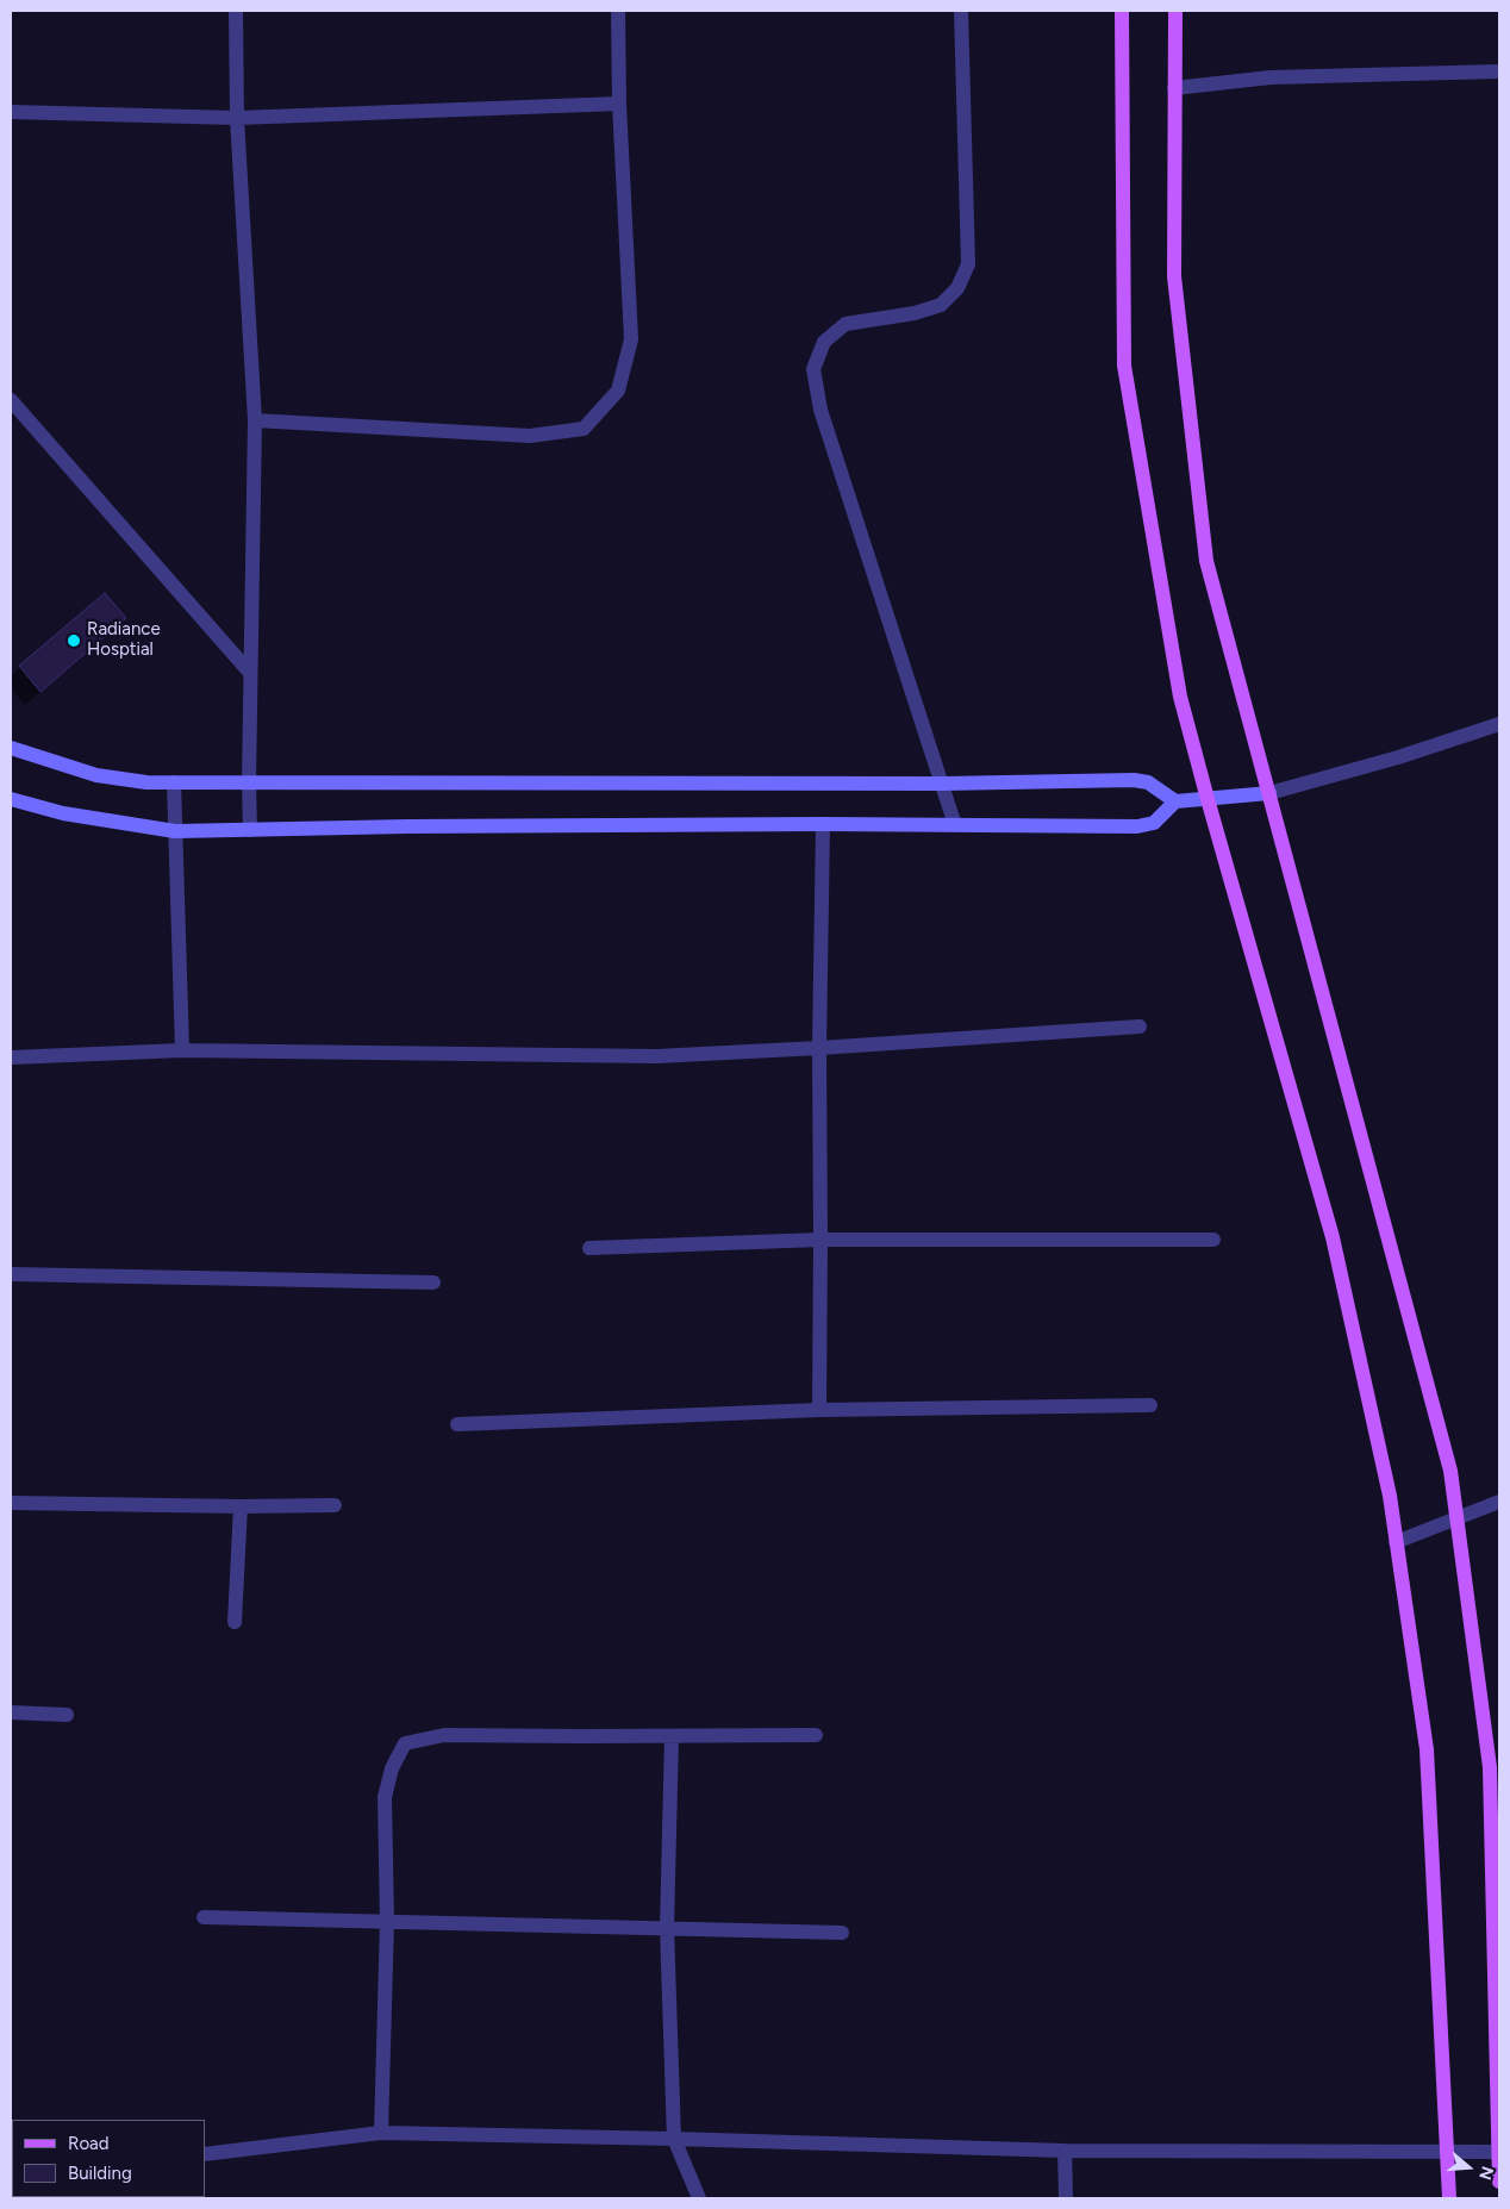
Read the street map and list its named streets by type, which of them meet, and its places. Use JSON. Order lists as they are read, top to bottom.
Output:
{
  "places": ["Radiance Hosptial"],
  "legend": ["Road", "Building"],
  "north": "right"
}
